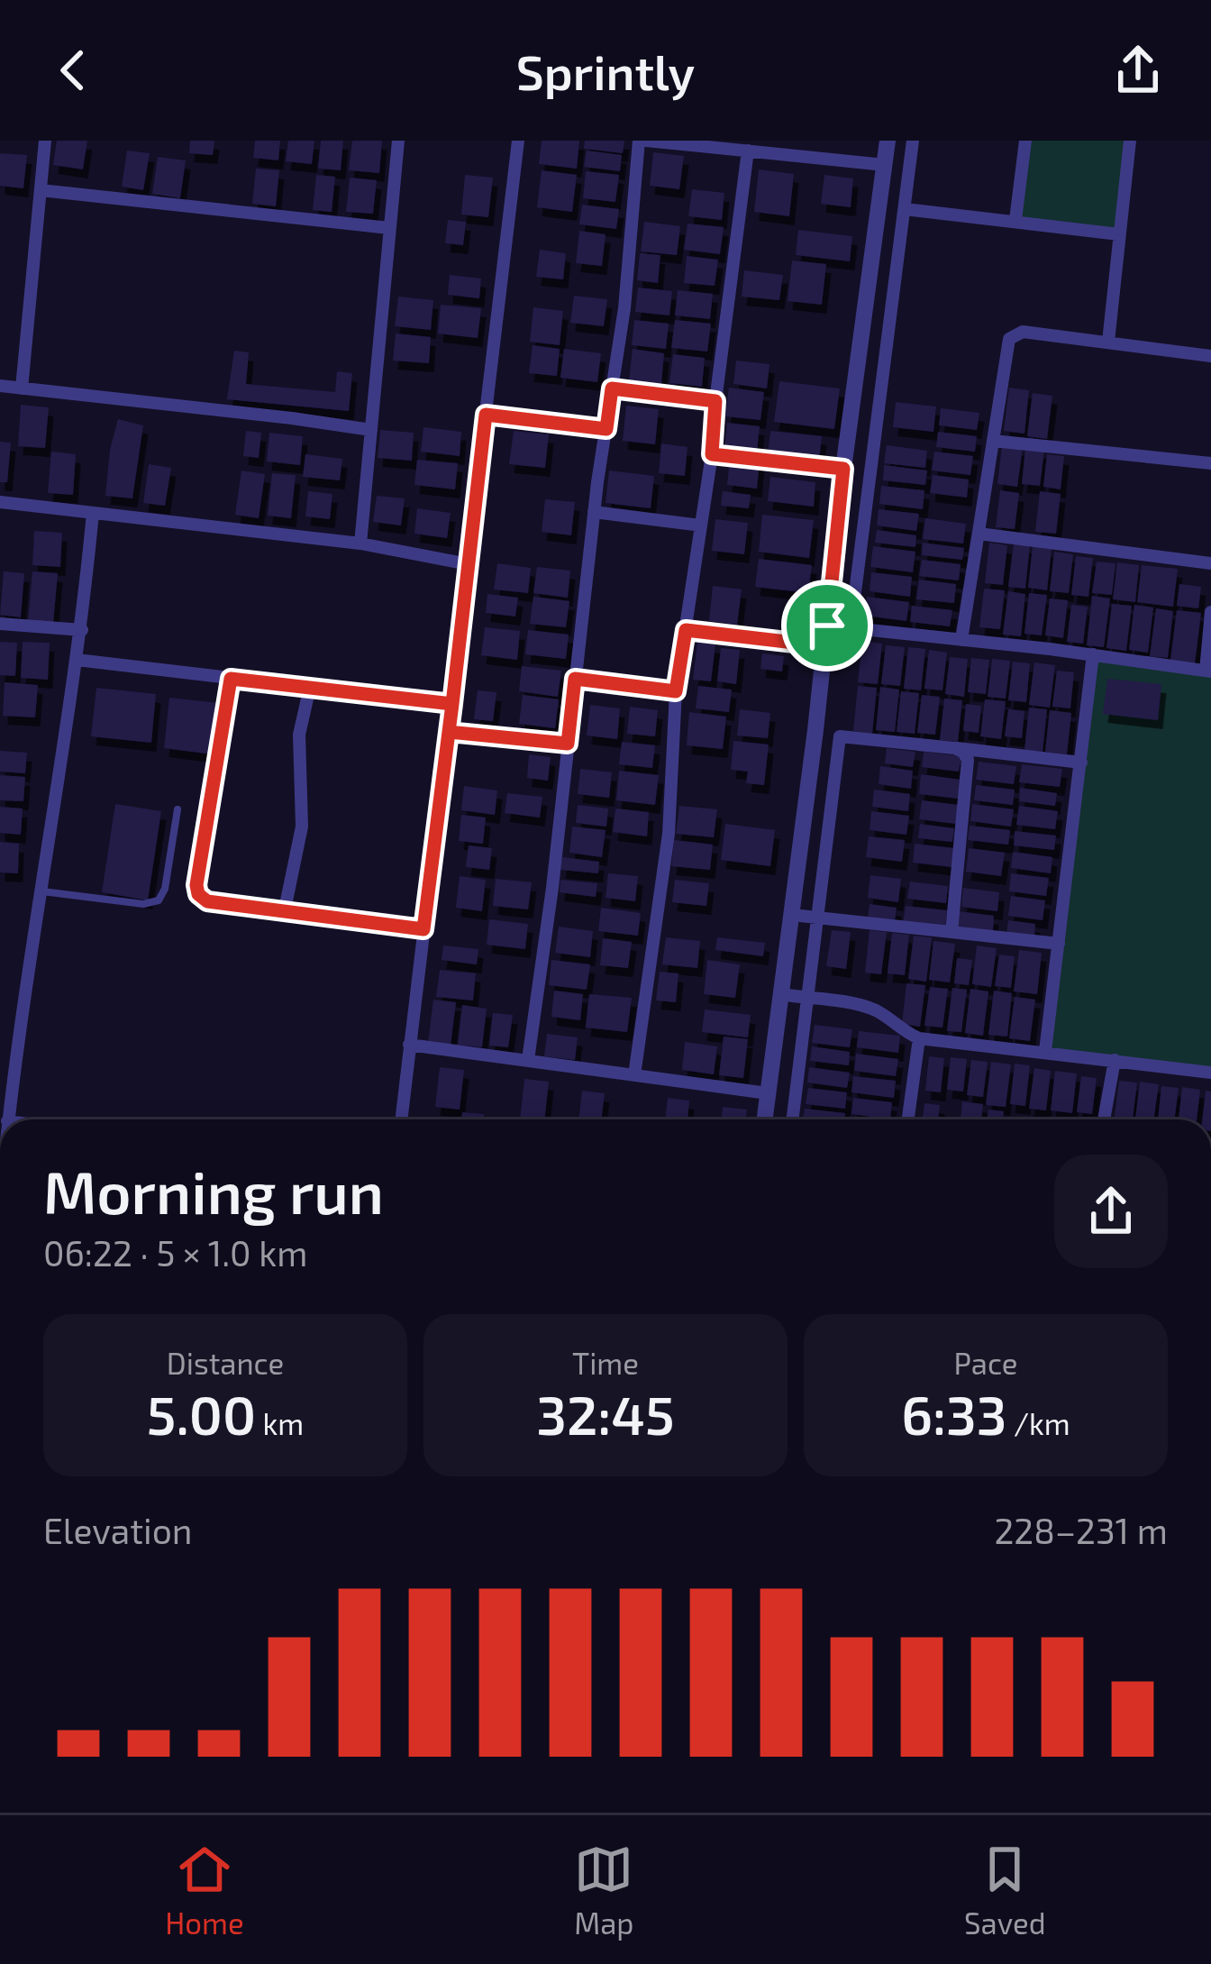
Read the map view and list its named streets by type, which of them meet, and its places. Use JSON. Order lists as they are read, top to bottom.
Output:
{
  "page": {
    "header": "Sprintly",
    "heading": ["Morning run", "06:22 · 5 × 1.0 km"],
    "stats": [
      ["Distance", "5.00 km"],
      ["Time", "32:45"],
      ["Pace", "6:33 /km"]
    ],
    "chart": ["Elevation", "228–231 m"],
    "tabs": ["Home", "Map", "Saved"]
  }
}
